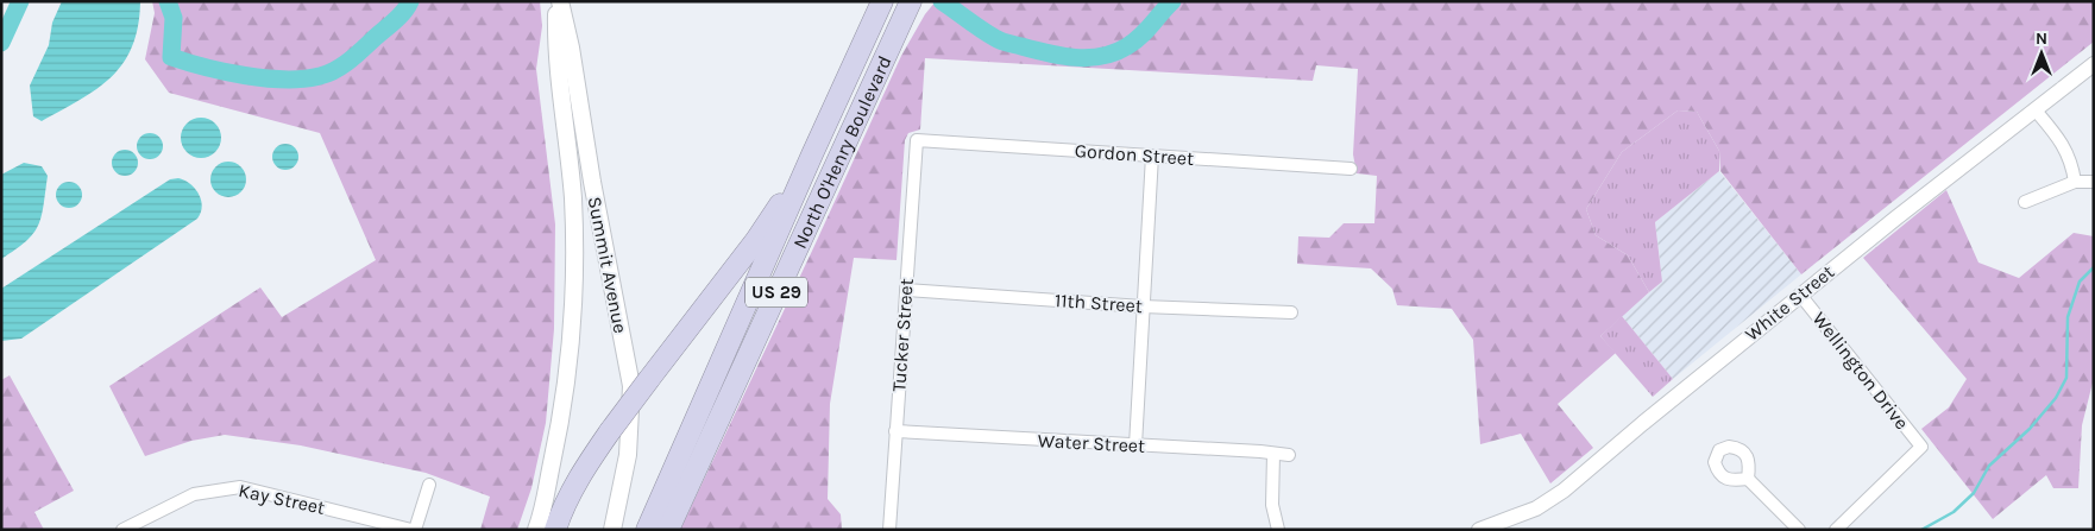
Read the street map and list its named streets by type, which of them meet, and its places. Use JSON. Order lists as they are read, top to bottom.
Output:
{
  "streets": {
    "highway": ["North O'Henry Boulevard", "US 29"],
    "main road": ["Summit Avenue"],
    "street": [
      "Gordon Street",
      "11th Street",
      "White Street",
      "Tucker Street",
      "Wellington Drive",
      "Water Street",
      "Kay Street"
    ]
  },
  "crossings": [
    ["Gordon Street", "Tucker Street"],
    ["11th Street", "Tucker Street"],
    ["White Street", "Wellington Drive"],
    ["Tucker Street", "Water Street"]
  ],
  "north": "top"
}
